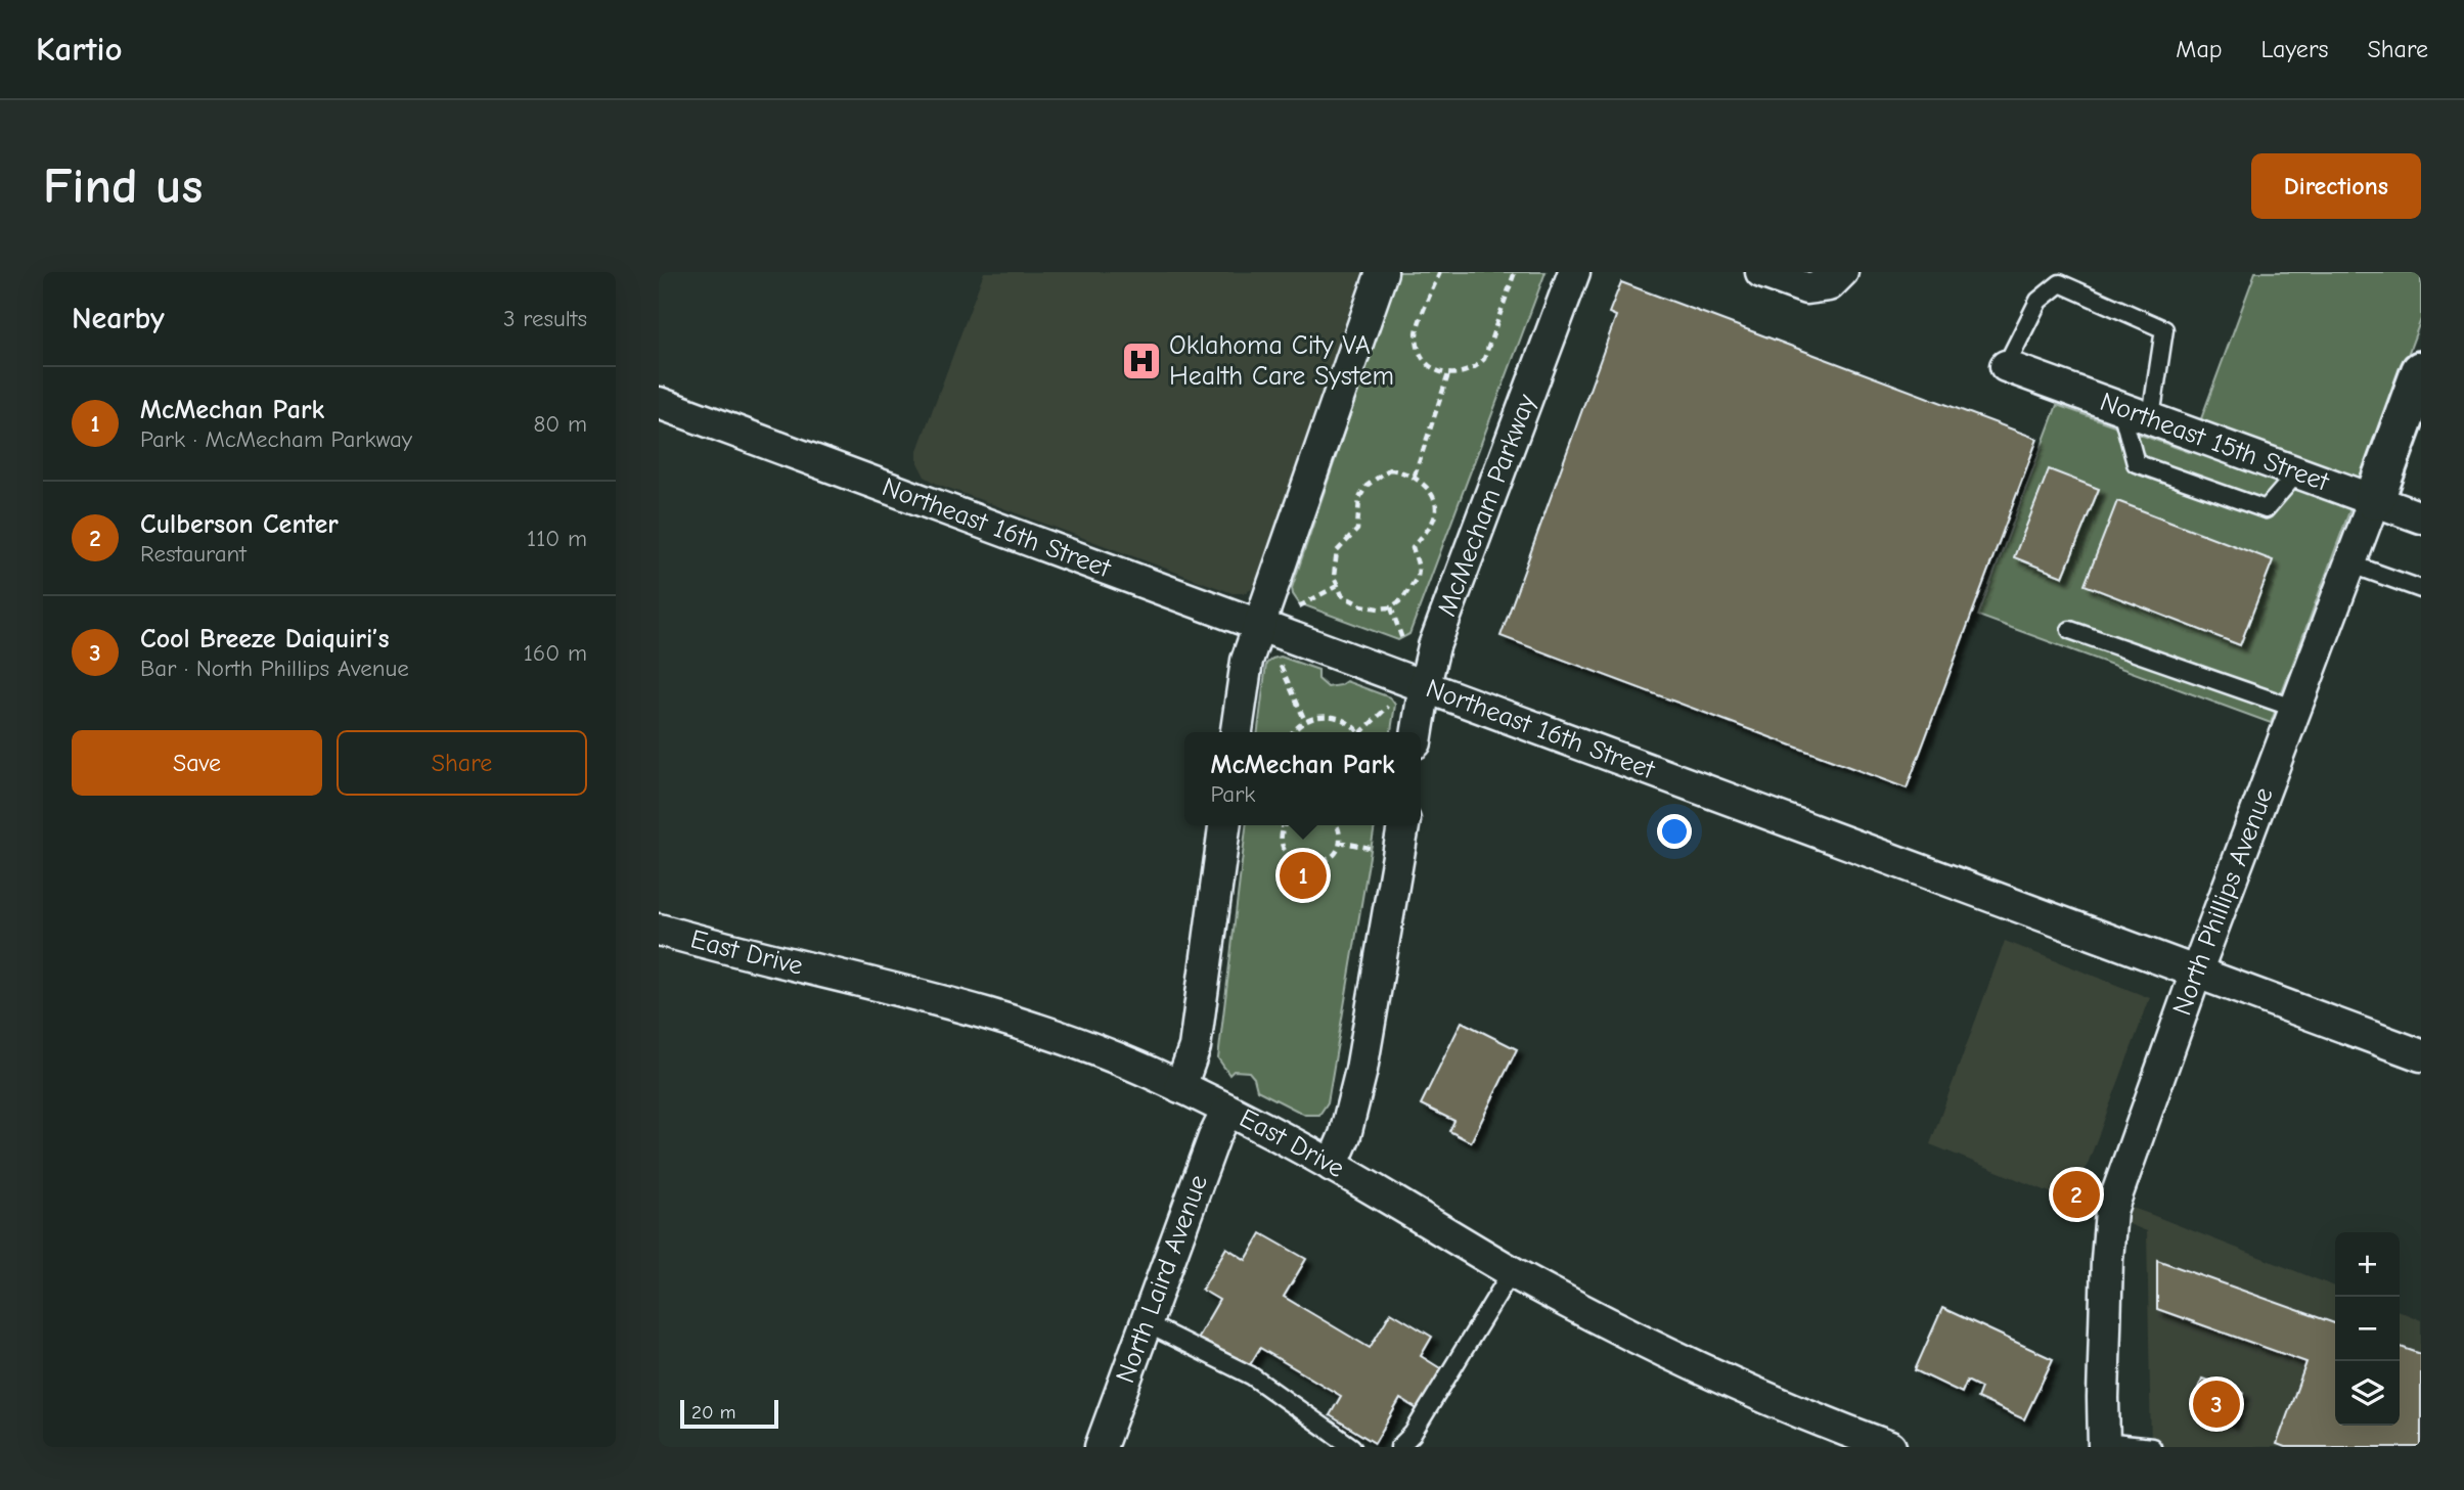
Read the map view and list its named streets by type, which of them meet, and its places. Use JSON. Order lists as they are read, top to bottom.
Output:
{
  "streets": {
    "street": [
      "Northeast 15th Street",
      "McMecham Parkway",
      "Northeast 16th Street",
      "North Phillips Avenue",
      "East Drive",
      "North Laird Avenue"
    ]
  },
  "crossings": [
    ["Northeast 15th Street", "North Phillips Avenue"],
    ["McMecham Parkway", "Northeast 16th Street"],
    ["Northeast 16th Street", "North Phillips Avenue"],
    ["East Drive", "North Laird Avenue"]
  ],
  "places": {
    "hospital": ["Oklahoma City VA Health Care System"]
  },
  "scale_bar": "20 m",
  "page": {
    "header": "Kartio",
    "nav": ["Map", "Layers", "Share"],
    "buttons": [
      "Directions",
      ["Save", "Share"]
    ],
    "title": "Find us",
    "heading": ["Nearby", "3 results"],
    "list": [
      {
        "mark": "1",
        "name": "McMechan Park",
        "note": "Park · McMecham Parkway",
        "value": "80 m"
      },
      {
        "mark": "2",
        "name": "Culberson Center",
        "note": "Restaurant",
        "value": "110 m"
      },
      {
        "mark": "3",
        "name": "Cool Breeze Daiquiri’s",
        "note": "Bar · North Phillips Avenue",
        "value": "160 m"
      }
    ],
    "popup": ["McMechan Park", "Park"],
    "pins": ["1", "2", "3"],
    "map_buttons": ["+", "−"],
    "scale": "20 m"
  }
}
